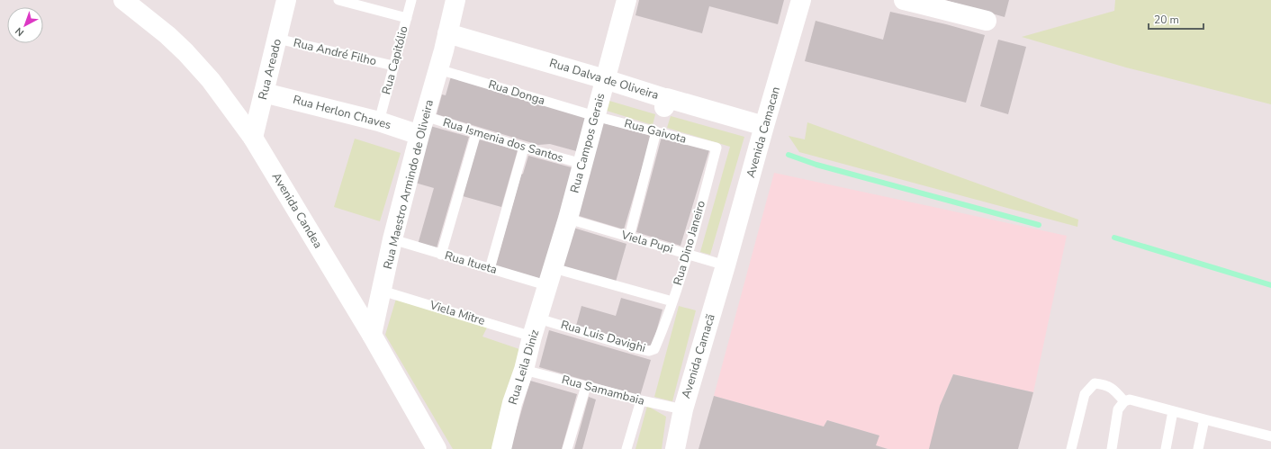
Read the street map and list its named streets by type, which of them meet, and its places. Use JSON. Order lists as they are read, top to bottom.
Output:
{
  "streets": {
    "street": [
      "Rua Areado",
      "Rua Dalva de Oliveira",
      "Rua Herlon Chaves",
      "Avenida Camacan",
      "Rua Campos Gerais",
      "Rua Maestro Armindo de Oliveira",
      "Avenida Candea",
      "Avenida Camacã",
      "Rua Leila Diniz"
    ],
    "lane": [
      "Rua André Filho",
      "Rua Capitólio",
      "Rua Donga",
      "Rua Gaivota",
      "Rua Ismenia dos Santos",
      "Viela Pupi",
      "Rua Dino Janeiro",
      "Rua Itueta",
      "Viela Mitre",
      "Rua Luis Davighi",
      "Rua Samambaia"
    ]
  },
  "crossings": [
    ["Rua André Filho", "Rua Capitólio"],
    ["Rua André Filho", "Rua Areado"],
    ["Rua Capitólio", "Rua Herlon Chaves"],
    ["Rua Areado", "Rua Herlon Chaves"],
    ["Rua Areado", "Avenida Candea"],
    ["Rua Dalva de Oliveira", "Avenida Camacan"],
    ["Rua Dalva de Oliveira", "Rua Campos Gerais"],
    ["Rua Dalva de Oliveira", "Rua Maestro Armindo de Oliveira"],
    ["Rua Donga", "Rua Gaivota"],
    ["Rua Donga", "Rua Campos Gerais"],
    ["Rua Donga", "Rua Maestro Armindo de Oliveira"],
    ["Rua Herlon Chaves", "Rua Maestro Armindo de Oliveira"],
    ["Rua Gaivota", "Rua Campos Gerais"],
    ["Rua Gaivota", "Rua Dino Janeiro"],
    ["Avenida Camacan", "Viela Pupi"],
    ["Avenida Camacan", "Avenida Camacã"],
    ["Rua Ismenia dos Santos", "Rua Campos Gerais"],
    ["Rua Ismenia dos Santos", "Rua Maestro Armindo de Oliveira"],
    ["Rua Campos Gerais", "Viela Pupi"],
    ["Rua Campos Gerais", "Rua Itueta"],
    ["Rua Campos Gerais", "Rua Leila Diniz"],
    ["Rua Maestro Armindo de Oliveira", "Avenida Candea"],
    ["Rua Maestro Armindo de Oliveira", "Rua Itueta"],
    ["Rua Maestro Armindo de Oliveira", "Viela Mitre"],
    ["Viela Pupi", "Rua Dino Janeiro"],
    ["Viela Pupi", "Avenida Camacã"],
    ["Rua Dino Janeiro", "Rua Itueta"],
    ["Rua Dino Janeiro", "Rua Luis Davighi"],
    ["Rua Itueta", "Rua Leila Diniz"],
    ["Viela Mitre", "Rua Leila Diniz"],
    ["Rua Luis Davighi", "Rua Leila Diniz"],
    ["Avenida Camacã", "Rua Samambaia"],
    ["Rua Leila Diniz", "Rua Samambaia"]
  ],
  "scale_bar": "20 m",
  "north": "bottom left"
}
